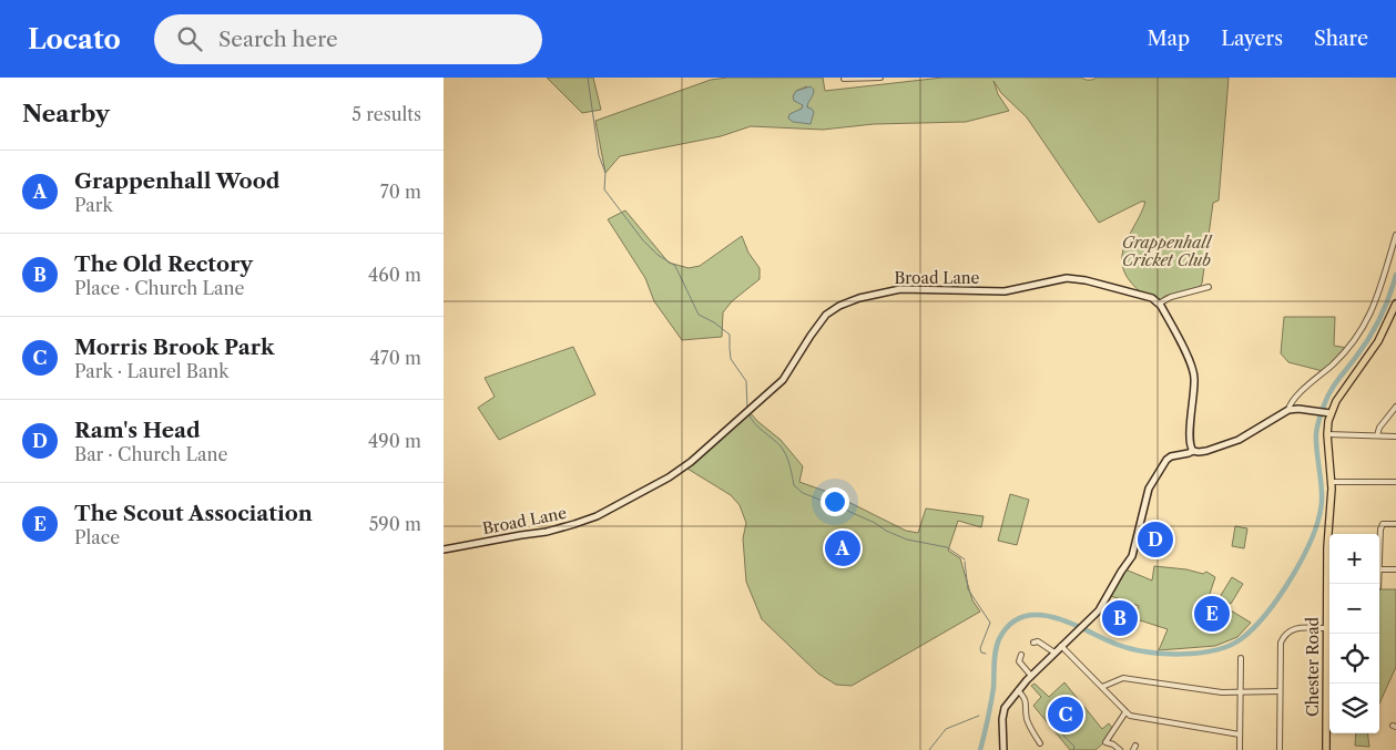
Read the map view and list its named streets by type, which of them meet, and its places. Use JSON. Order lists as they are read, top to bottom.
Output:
{
  "streets": {
    "main road": ["Chester Road"],
    "street": ["Broad Lane"]
  },
  "parks": ["Grappenhall Cricket Club"],
  "page": {
    "header": "Locato",
    "search": "Search here",
    "nav": ["Map", "Layers", "Share"],
    "heading": ["Nearby", "5 results"],
    "list": [
      {
        "mark": "A",
        "name": "Grappenhall Wood",
        "note": "Park",
        "value": "70 m"
      },
      {
        "mark": "B",
        "name": "The Old Rectory",
        "note": "Place · Church Lane",
        "value": "460 m"
      },
      {
        "mark": "C",
        "name": "Morris Brook Park",
        "note": "Park · Laurel Bank",
        "value": "470 m"
      },
      {
        "mark": "D",
        "name": "Ram's Head",
        "note": "Bar · Church Lane",
        "value": "490 m"
      },
      {
        "mark": "E",
        "name": "The Scout Association",
        "note": "Place",
        "value": "590 m"
      }
    ],
    "pins": [
      "D",
      "A",
      "E",
      "B",
      "C"
    ],
    "map_buttons": ["+", "−"]
  }
}
